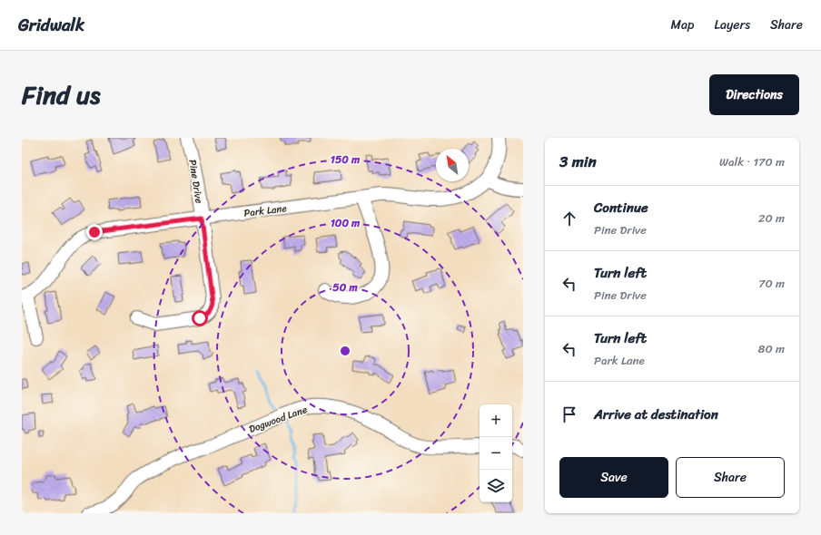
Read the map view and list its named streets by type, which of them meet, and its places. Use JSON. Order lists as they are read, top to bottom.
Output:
{
  "streets": {
    "street": ["Pine Drive", "Park Lane", "Dogwood Lane"]
  },
  "crossings": [
    ["Pine Drive", "Park Lane"]
  ],
  "north": "top left",
  "page": {
    "header": "Gridwalk",
    "nav": ["Map", "Layers", "Share"],
    "title": "Find us",
    "buttons": [
      "Directions",
      ["Save", "Share"]
    ],
    "heading": ["3 min", "Walk · 170 m"],
    "list": [
      ["Continue", "Pine Drive", "20 m"],
      ["Turn left", "Pine Drive", "70 m"],
      ["Turn left", "Park Lane", "80 m"],
      "Arrive at destination"
    ],
    "map_buttons": ["+", "−"]
  },
  "rings": ["150 m", "100 m", "50 m"]
}
